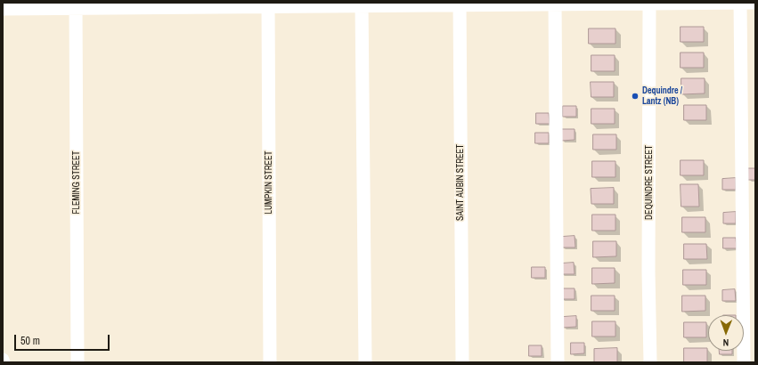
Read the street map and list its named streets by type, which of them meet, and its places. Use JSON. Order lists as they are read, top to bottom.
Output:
{
  "streets": {
    "street": [
      "FLEMING STREET",
      "LUMPKIN STREET",
      "SAINT AUBIN STREET",
      "DEQUINDRE STREET"
    ]
  },
  "places": ["Dequindre / Lantz (NB)"],
  "scale_bar": "50 m",
  "north": "bottom"
}
